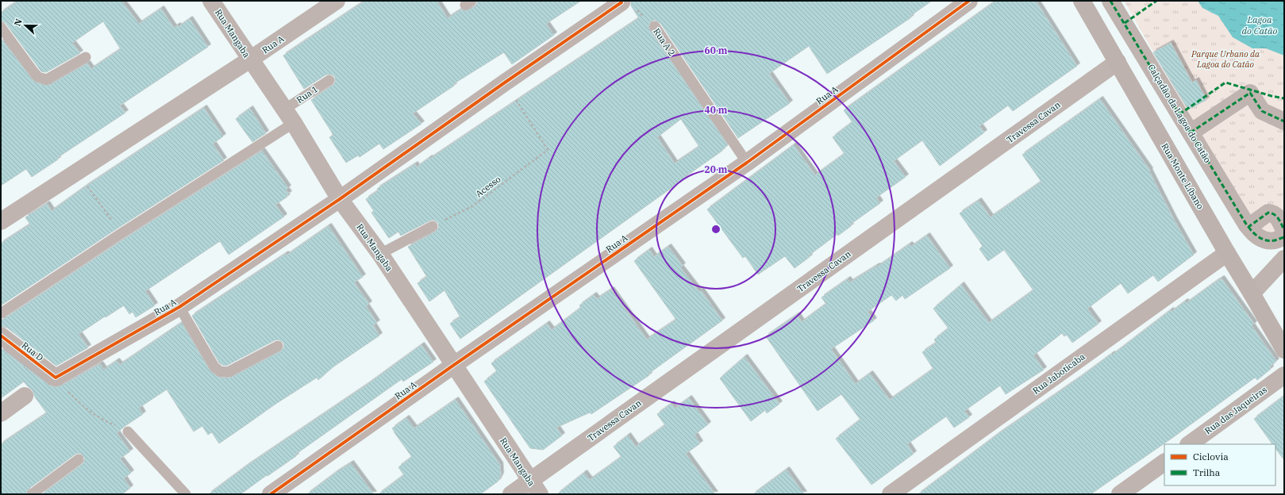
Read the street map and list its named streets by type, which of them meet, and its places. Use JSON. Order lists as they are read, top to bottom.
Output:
{
  "streets": {
    "street": [
      "Rua Mangaba",
      "Rua A",
      "Calçadão da Lagoa do Catão",
      "Travessa Cavan",
      "Rua Monte Líbano",
      "Rua D",
      "Rua Jaboticaba",
      "Rua das Jaqueiras"
    ],
    "lane": ["Rua A 2", "Rua 1"],
    "path": ["Acesso"]
  },
  "crossings": [
    ["Rua Mangaba", "Rua A"],
    ["Rua Mangaba", "Rua 1"],
    ["Rua Mangaba", "Travessa Cavan"],
    ["Rua A 2", "Rua A"],
    ["Rua A", "Acesso"],
    ["Rua A", "Rua D"],
    ["Travessa Cavan", "Rua Monte Líbano"],
    ["Rua Monte Líbano", "Rua Jaboticaba"]
  ],
  "water": ["Lagoa do Catão"],
  "parks": ["Parque Urbano da Lagoa do Catão"],
  "legend": ["Ciclovia", "Trilha"],
  "north": "left",
  "rings": ["60 m", "40 m", "20 m"]
}
